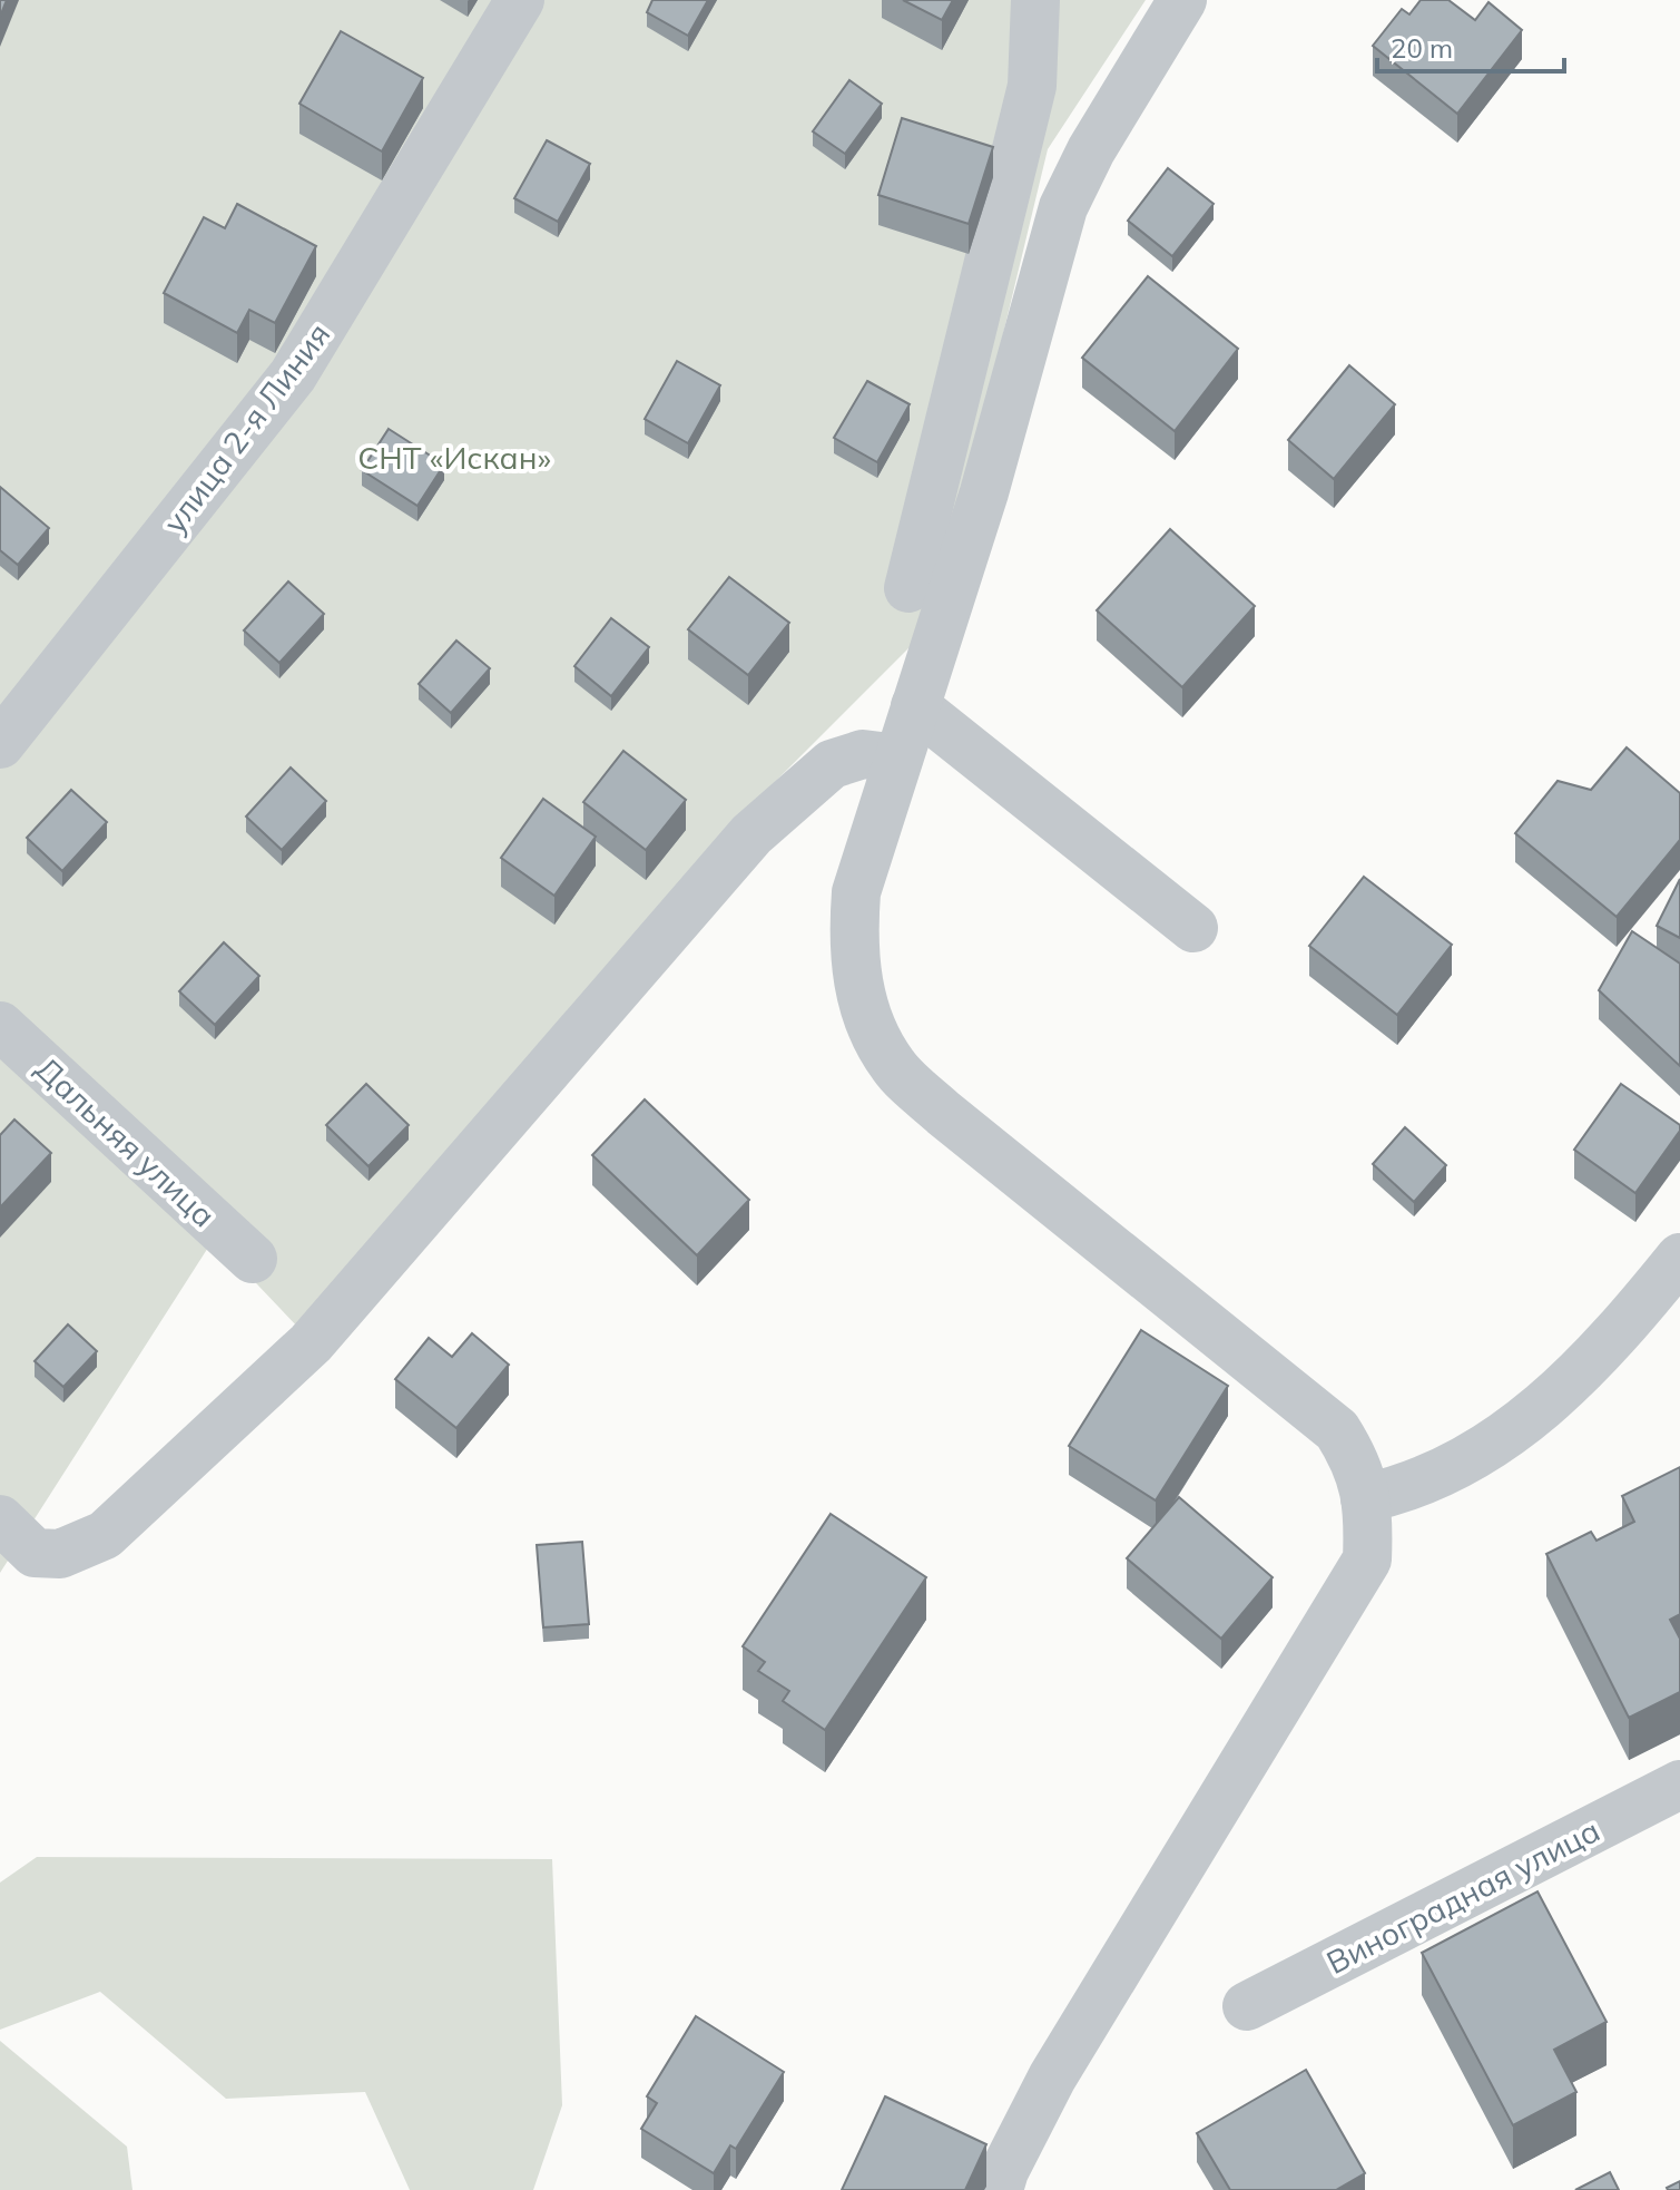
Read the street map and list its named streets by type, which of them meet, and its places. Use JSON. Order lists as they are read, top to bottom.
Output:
{
  "streets": {
    "street": ["улица 2-я Линия", "Дальняя улица", "Виноградная улица"]
  },
  "parks": ["СНТ «Искан»"],
  "scale_bar": "20 m"
}
